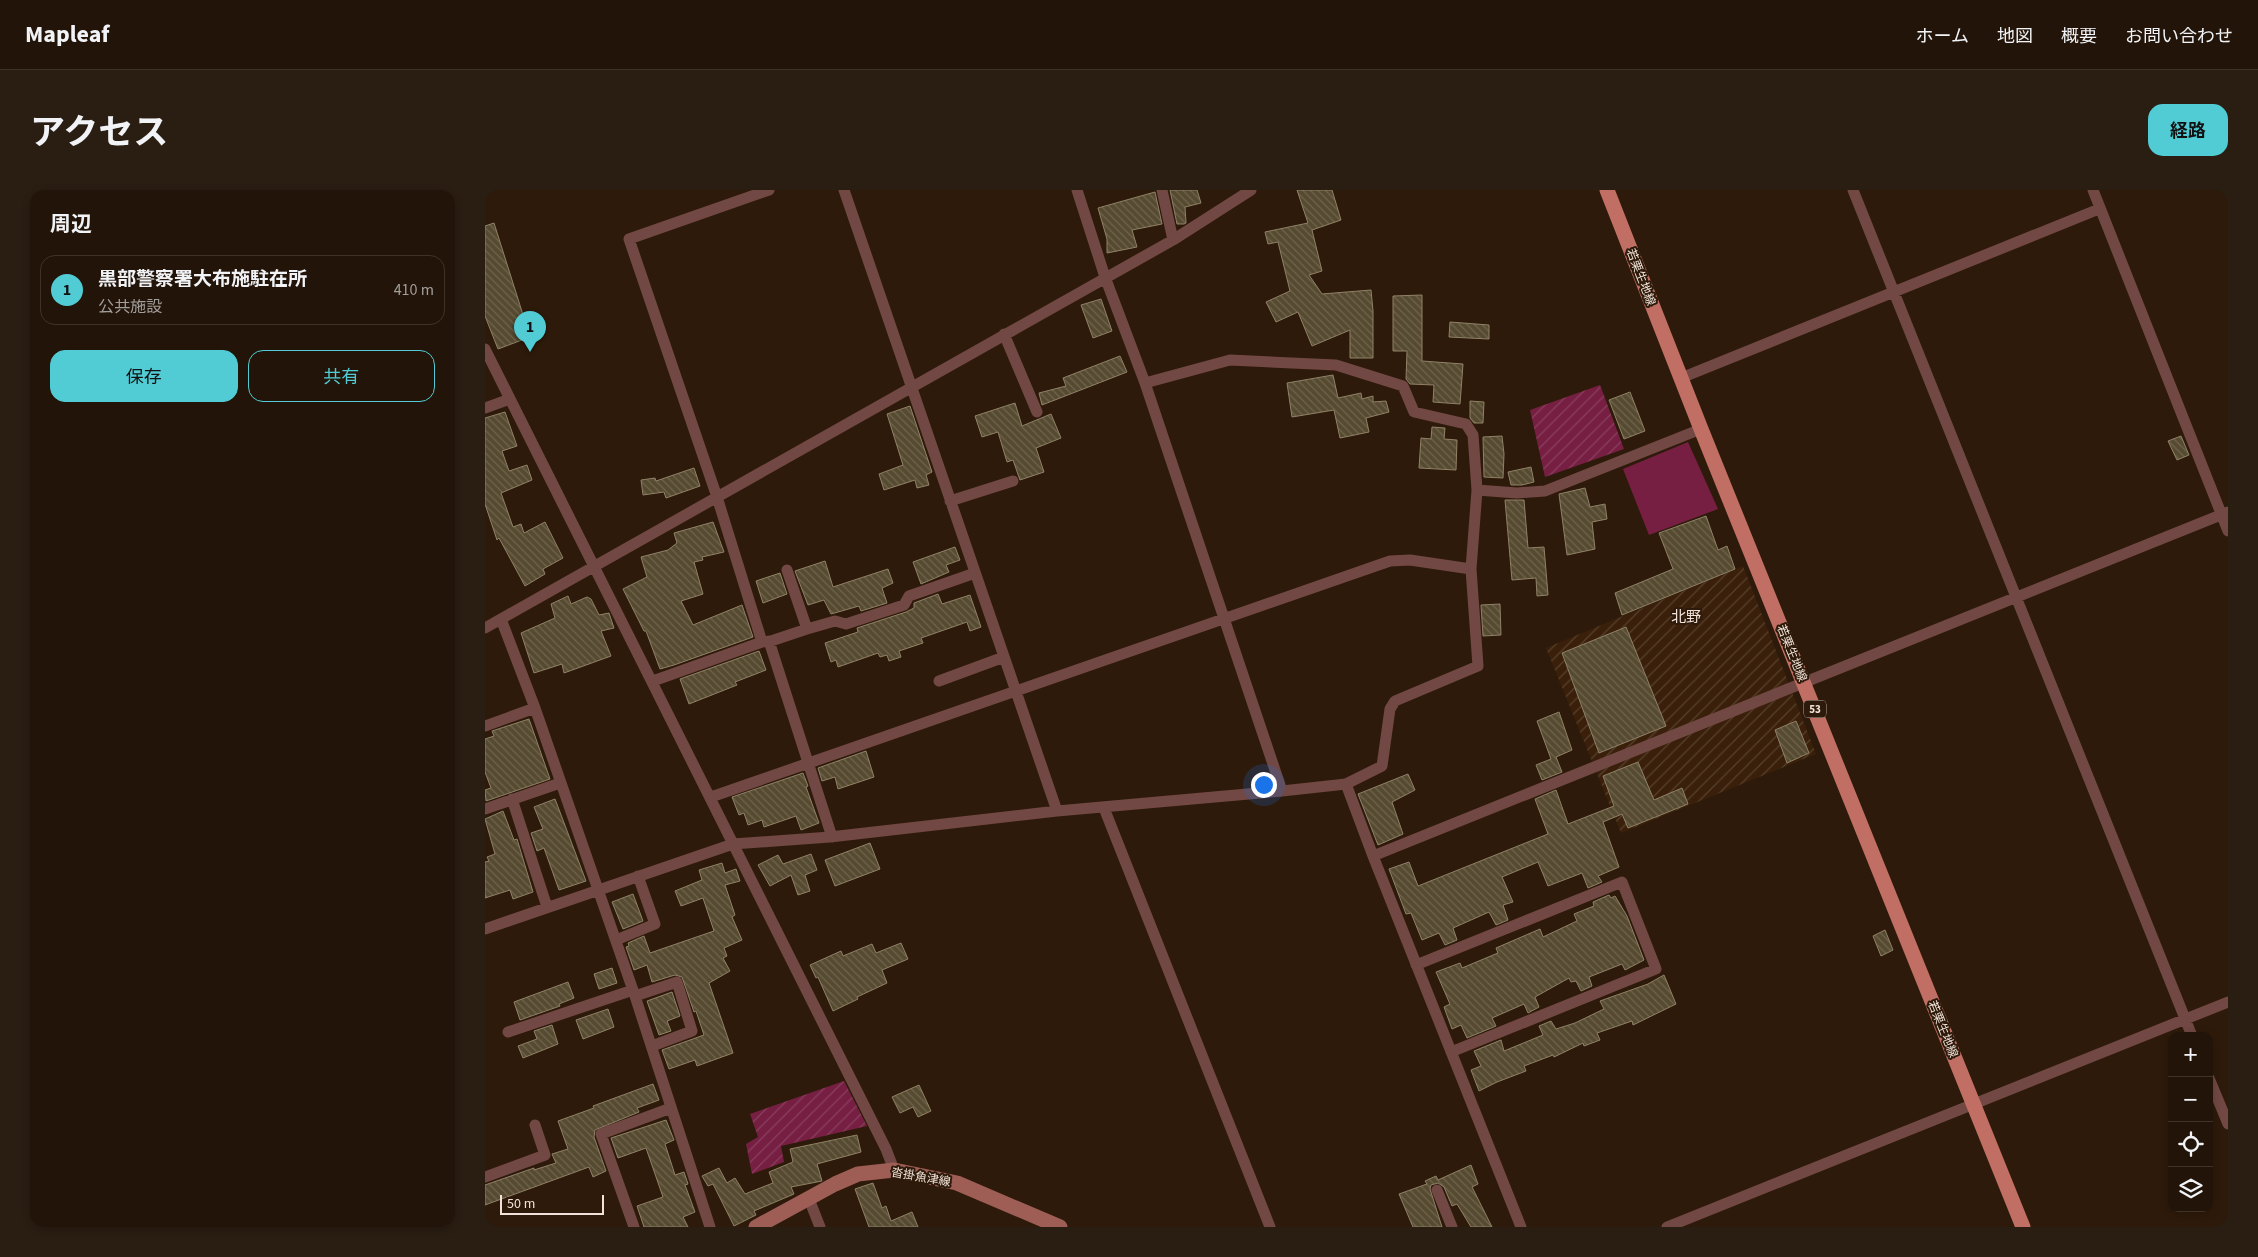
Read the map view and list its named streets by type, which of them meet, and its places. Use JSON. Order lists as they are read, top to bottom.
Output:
{
  "streets": {
    "main road": ["若栗生地線", "53", "沓掛魚津線"]
  },
  "districts": ["北野"],
  "scale_bar": "50 m",
  "page": {
    "header": "Mapleaf",
    "nav": [
      "ホーム",
      "地図",
      "概要",
      "お問い合わせ"
    ],
    "title": "アクセス",
    "buttons": [
      "経路",
      ["保存", "共有"]
    ],
    "heading": "周辺",
    "list": [
      {
        "mark": "1",
        "name": "黒部警察署大布施駐在所",
        "note": "公共施設",
        "value": "410 m"
      }
    ],
    "pins": "1",
    "map_buttons": ["+", "−"],
    "scale": "50 m"
  }
}
